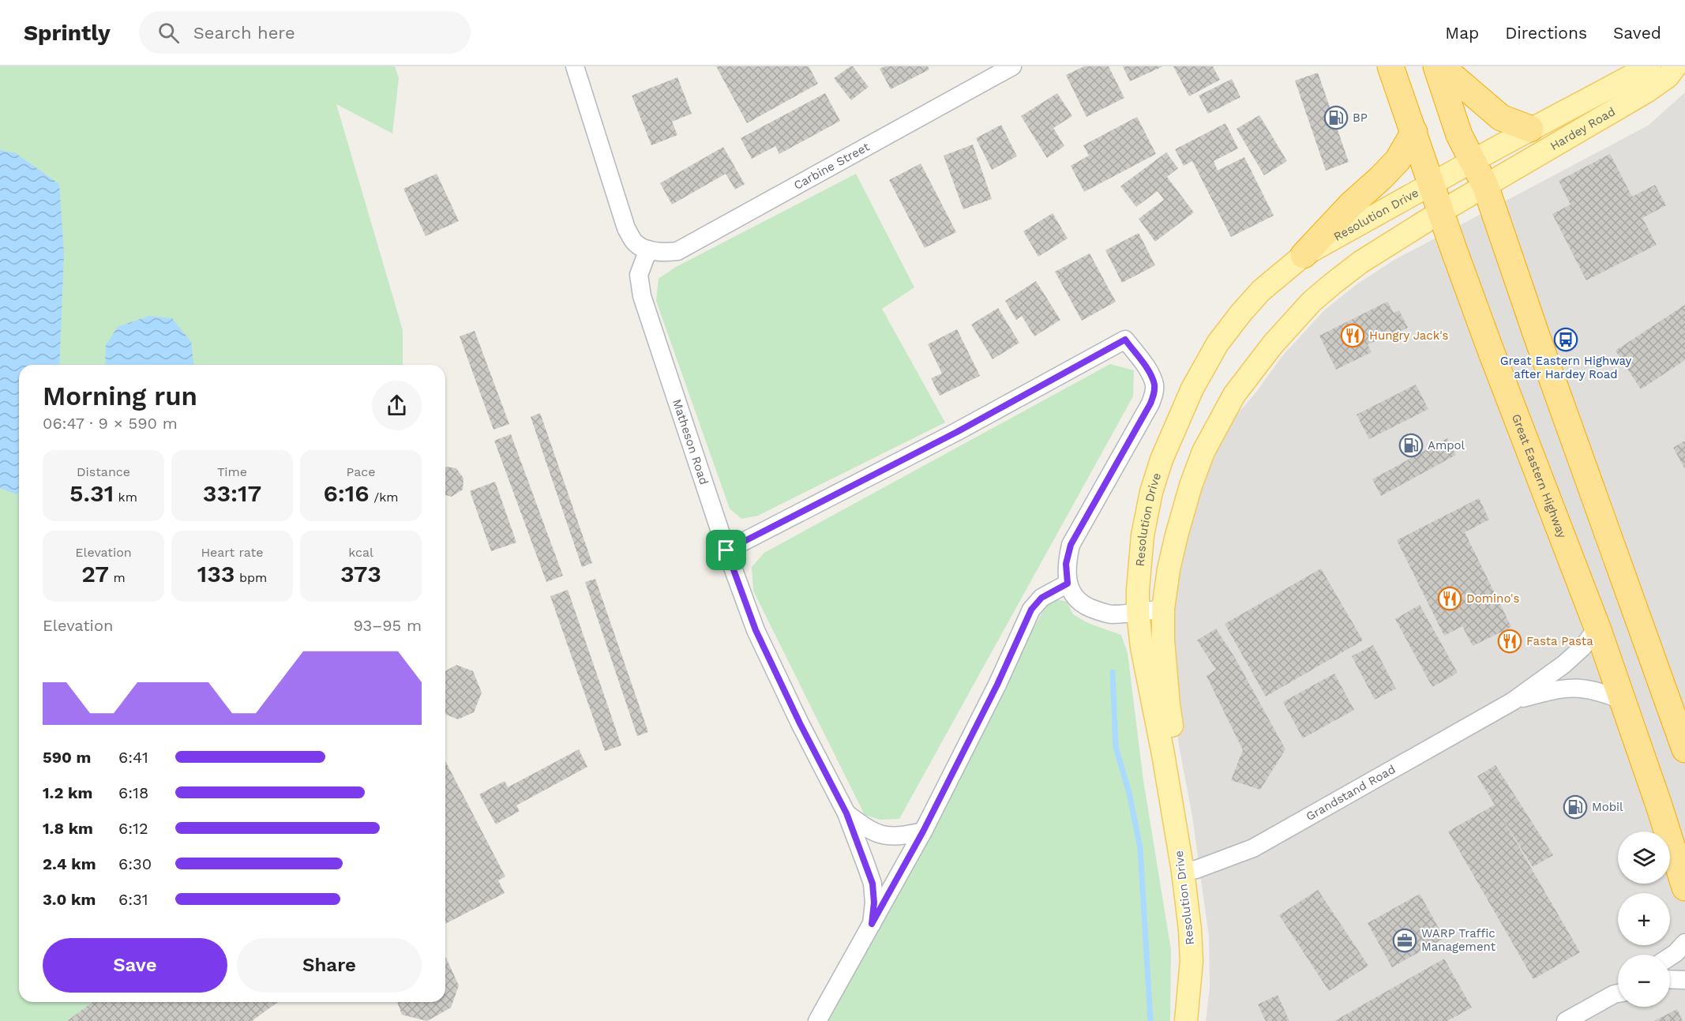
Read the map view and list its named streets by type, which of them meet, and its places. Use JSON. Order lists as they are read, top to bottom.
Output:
{
  "streets": {
    "highway": ["Great Eastern Highway"],
    "main road": ["Hardey Road", "Resolution Drive"],
    "street": ["Carbine Street", "Matheson Road", "Grandstand Road"]
  },
  "crossings": [
    ["Hardey Road", "Resolution Drive"],
    ["Carbine Street", "Matheson Road"],
    ["Resolution Drive", "Great Eastern Highway"],
    ["Resolution Drive", "Grandstand Road"],
    ["Great Eastern Highway", "Grandstand Road"]
  ],
  "places": {
    "fuel station": ["BP", "Ampol", "Mobil"],
    "restaurant": ["Hungry Jack's", "Domino's", "Fasta Pasta"],
    "bus stop": ["Great Eastern Highway after Hardey Road"],
    "office": ["WARP Traffic Management"]
  },
  "page": {
    "header": "Sprintly",
    "search": "Search here",
    "nav": ["Map", "Directions", "Saved"],
    "heading": ["Morning run", "06:47 · 9 × 590 m"],
    "stats": [
      ["Distance", "5.31 km"],
      ["Time", "33:17"],
      ["Pace", "6:16 /km"],
      ["Elevation", "27 m"],
      ["Heart rate", "133 bpm"],
      ["kcal", "373"]
    ],
    "chart": ["Elevation", "93–95 m"],
    "list": [
      {
        "name": "590 m",
        "note": "6:41"
      },
      {
        "name": "1.2 km",
        "note": "6:18"
      },
      {
        "name": "1.8 km",
        "note": "6:12"
      },
      {
        "name": "2.4 km",
        "note": "6:30"
      },
      {
        "name": "3.0 km",
        "note": "6:31"
      }
    ],
    "map_buttons": ["+", "−"],
    "buttons": ["Save", "Share"]
  }
}
